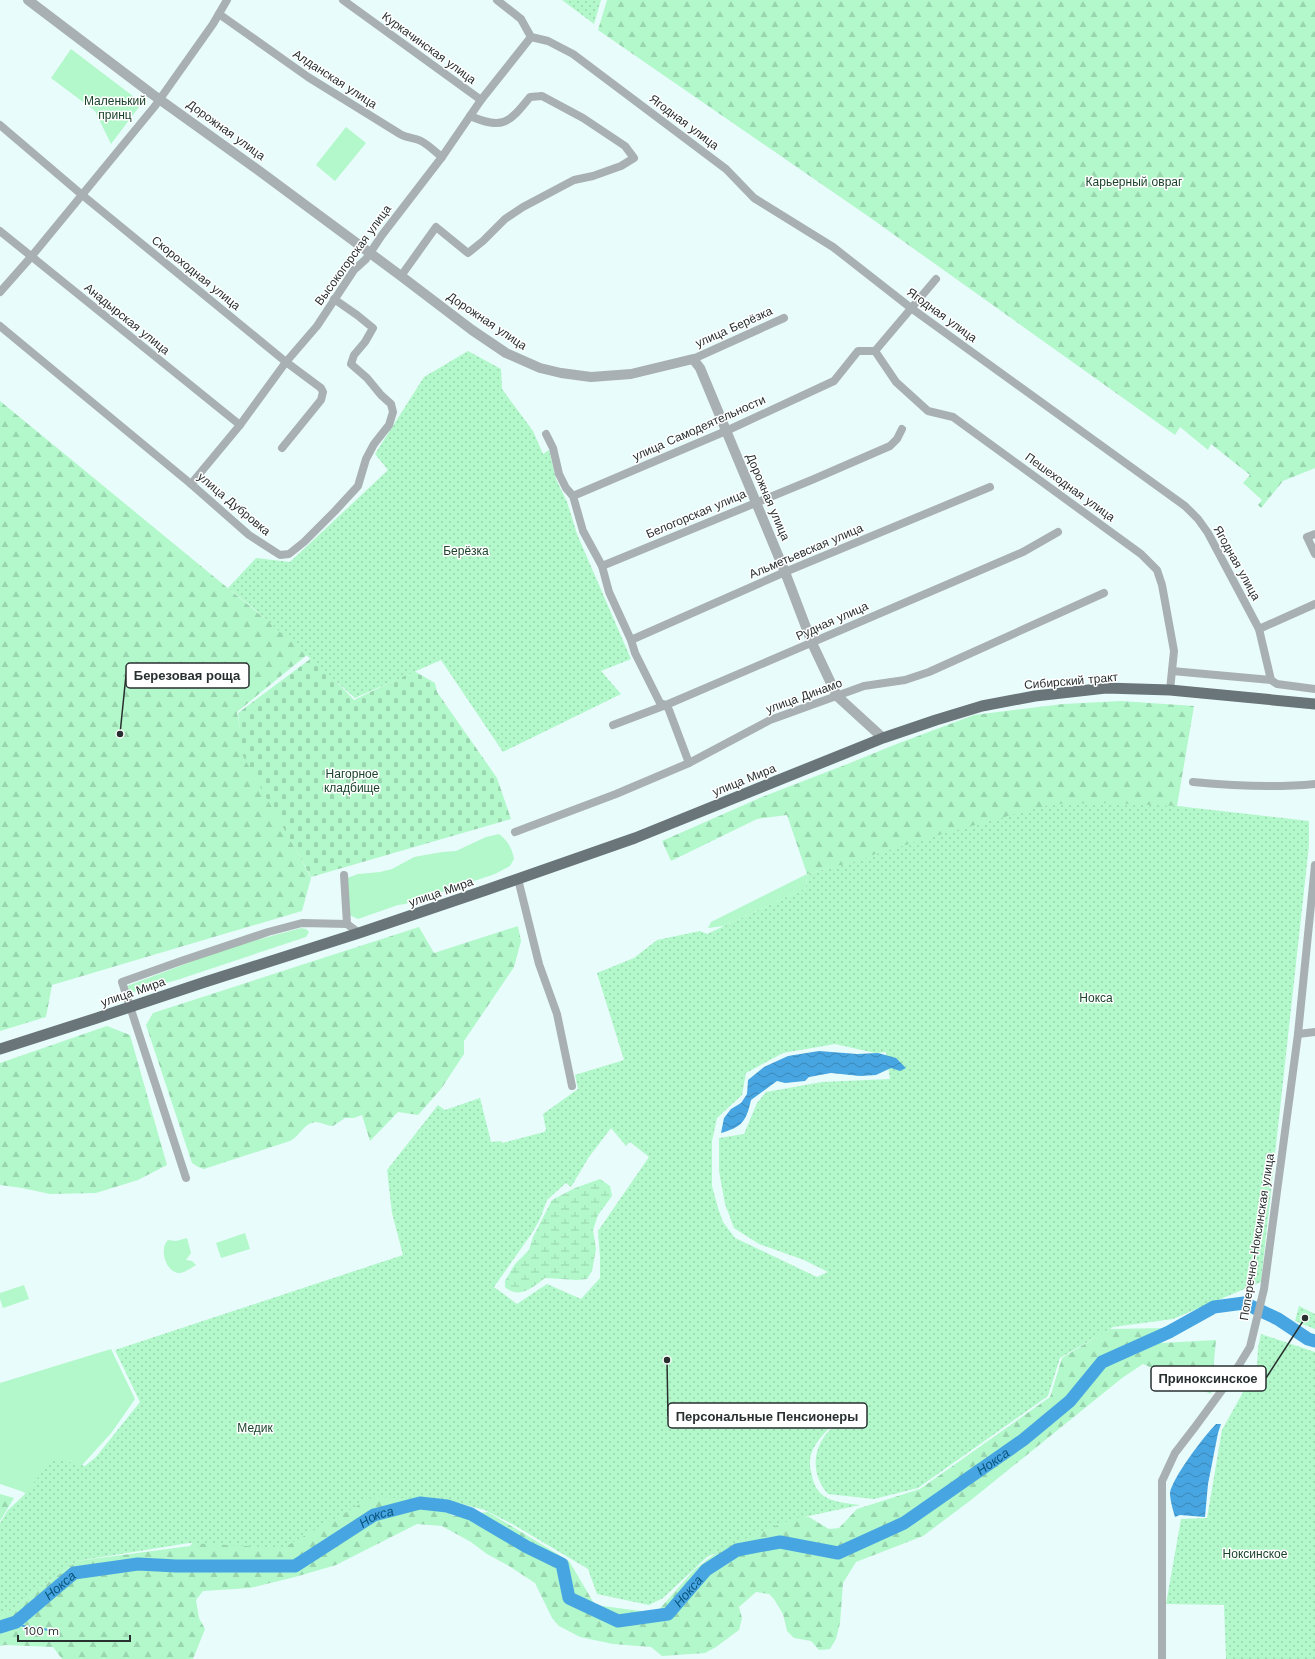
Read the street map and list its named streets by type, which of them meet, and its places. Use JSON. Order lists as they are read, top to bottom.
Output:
{
  "streets": {
    "main road": ["Сибирский тракт", "улица Мира"],
    "street": [
      "Куркачинская улица",
      "Алданская улица",
      "Ягодная улица",
      "Дорожная улица",
      "Высокогорская улица",
      "Скороходная улица",
      "Анадырская улица",
      "улица Берёзка",
      "улица Самодеятельности",
      "Пешеходная улица",
      "улица Дубровка",
      "Белогорская улица",
      "Альметьевская улица",
      "Рудная улица",
      "улица Динамо",
      "Поперечно-Ноксинская улица"
    ]
  },
  "crossings": [
    ["Куркачинская улица", "Высокогорская улица"],
    ["Алданская улица", "Высокогорская улица"],
    ["Ягодная улица", "Высокогорская улица"],
    ["Дорожная улица", "Высокогорская улица"],
    ["Дорожная улица", "улица Берёзка"],
    ["Дорожная улица", "улица Самодеятельности"],
    ["Дорожная улица", "Белогорская улица"],
    ["Дорожная улица", "Альметьевская улица"],
    ["Дорожная улица", "Рудная улица"],
    ["Дорожная улица", "Сибирский тракт"],
    ["Дорожная улица", "улица Динамо"],
    ["Дорожная улица", "улица Мира"],
    ["Высокогорская улица", "Скороходная улица"],
    ["Высокогорская улица", "Анадырская улица"],
    ["Высокогорская улица", "улица Дубровка"],
    ["улица Самодеятельности", "Пешеходная улица"],
    ["Пешеходная улица", "Сибирский тракт"],
    ["Сибирский тракт", "улица Мира"]
  ],
  "water": ["Нокса"],
  "parks": [
    "Маленький принц",
    "Карьерный овраг",
    "Берёзка",
    "Нагорное кладбище",
    "Нокса",
    "Медик",
    "Ноксинское"
  ],
  "places": ["Березовая роща", "Приноксинское", "Персональные Пенсионеры"],
  "scale_bar": "100 m"
}
